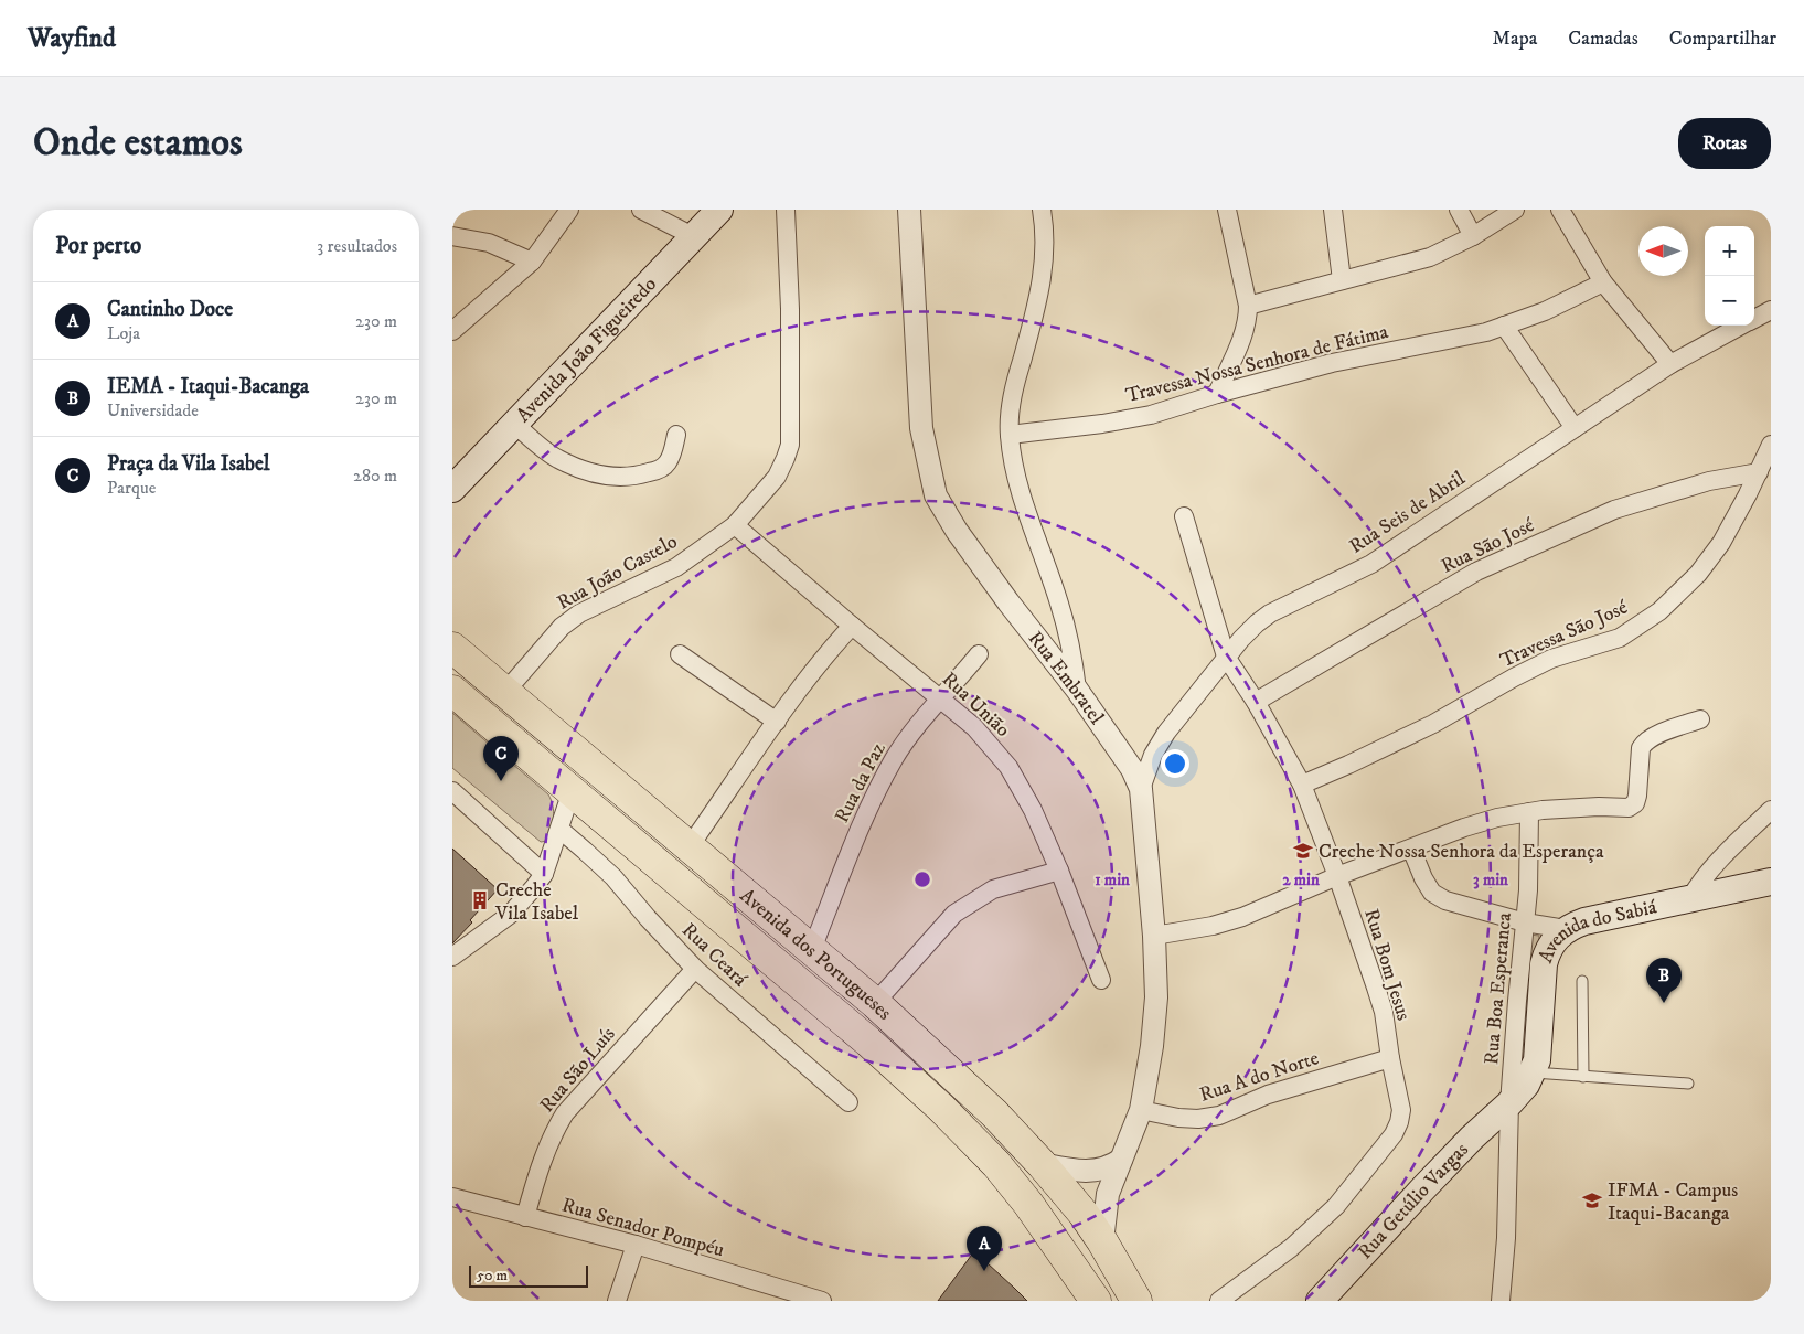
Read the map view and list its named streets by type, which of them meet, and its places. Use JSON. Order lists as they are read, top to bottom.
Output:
{
  "streets": {
    "highway": ["Avenida dos Portugueses"],
    "main road": ["Avenida João Figueiredo", "Avenida do Sabiá", "Rua Getúlio Vargas"],
    "street": [
      "Travessa Nossa Senhora de Fátima",
      "Rua Seis de Abril",
      "Rua São José",
      "Rua João Castelo",
      "Travessa São José",
      "Rua Embratel",
      "Rua União",
      "Rua da Paz",
      "Rua Ceará",
      "Rua Bom Jesus",
      "Rua Boa Esperanca",
      "Rua São Luís",
      "Rua A do Norte",
      "Rua Senador Pompéu"
    ]
  },
  "crossings": [
    ["Rua Seis de Abril", "Rua Embratel"],
    ["Rua Seis de Abril", "Rua Bom Jesus"],
    ["Rua São José", "Travessa São José"],
    ["Rua São José", "Rua Bom Jesus"],
    ["Rua João Castelo", "Rua União"],
    ["Rua João Castelo", "Avenida dos Portugueses"],
    ["Travessa São José", "Rua Bom Jesus"],
    ["Rua Embratel", "Avenida dos Portugueses"],
    ["Rua Embratel", "Rua A do Norte"],
    ["Rua União", "Rua da Paz"],
    ["Rua da Paz", "Avenida dos Portugueses"],
    ["Avenida do Sabiá", "Rua Boa Esperanca"],
    ["Avenida do Sabiá", "Rua Getúlio Vargas"],
    ["Rua Ceará", "Rua São Luís"],
    ["Rua Bom Jesus", "Rua A do Norte"],
    ["Rua Boa Esperanca", "Rua Getúlio Vargas"],
    ["Rua São Luís", "Rua Senador Pompéu"]
  ],
  "places": {
    "school or university": ["Creche Nossa Senhora da Esperança", "IFMA - Campus Itaqui-Bacanga"],
    "building": ["Creche Vila Isabel"]
  },
  "scale_bar": "50 m",
  "north": "left",
  "page": {
    "header": "Wayfind",
    "nav": ["Mapa", "Camadas", "Compartilhar"],
    "buttons": "Rotas",
    "title": "Onde estamos",
    "heading": ["Por perto", "3 resultados"],
    "map_buttons": ["+", "−"],
    "list": [
      {
        "mark": "A",
        "name": "Cantinho Doce",
        "note": "Loja",
        "value": "230 m"
      },
      {
        "mark": "B",
        "name": "IEMA - Itaqui-Bacanga",
        "note": "Universidade",
        "value": "230 m"
      },
      {
        "mark": "C",
        "name": "Praça da Vila Isabel",
        "note": "Parque",
        "value": "280 m"
      }
    ],
    "pins": ["C", "B", "A"],
    "scale": "50 m"
  },
  "rings": ["1 min", "2 min", "3 min"]
}
